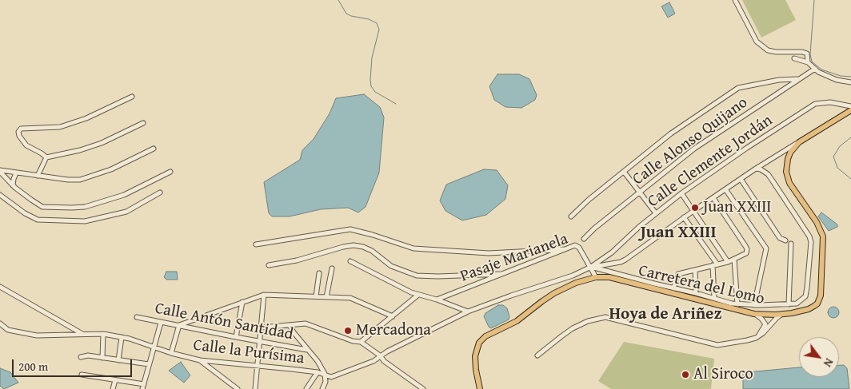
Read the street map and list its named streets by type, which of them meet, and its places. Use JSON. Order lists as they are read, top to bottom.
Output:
{
  "streets": {
    "main road": ["Carretera del Lomo"],
    "street": [
      "Calle Alonso Quijano",
      "Calle Clemente Jordán",
      "Pasaje Marianela",
      "Calle Antón Santidad",
      "Calle la Purísima"
    ]
  },
  "crossings": [
    ["Calle Clemente Jordán", "Pasaje Marianela"],
    ["Calle Clemente Jordán", "Calle la Purísima"]
  ],
  "districts": ["Juan XXIII", "Hoya de Ariñez"],
  "places": ["Juan XXIII", "Mercadona", "Al Siroco"],
  "scale_bar": "200 m",
  "north": "bottom right"
}
